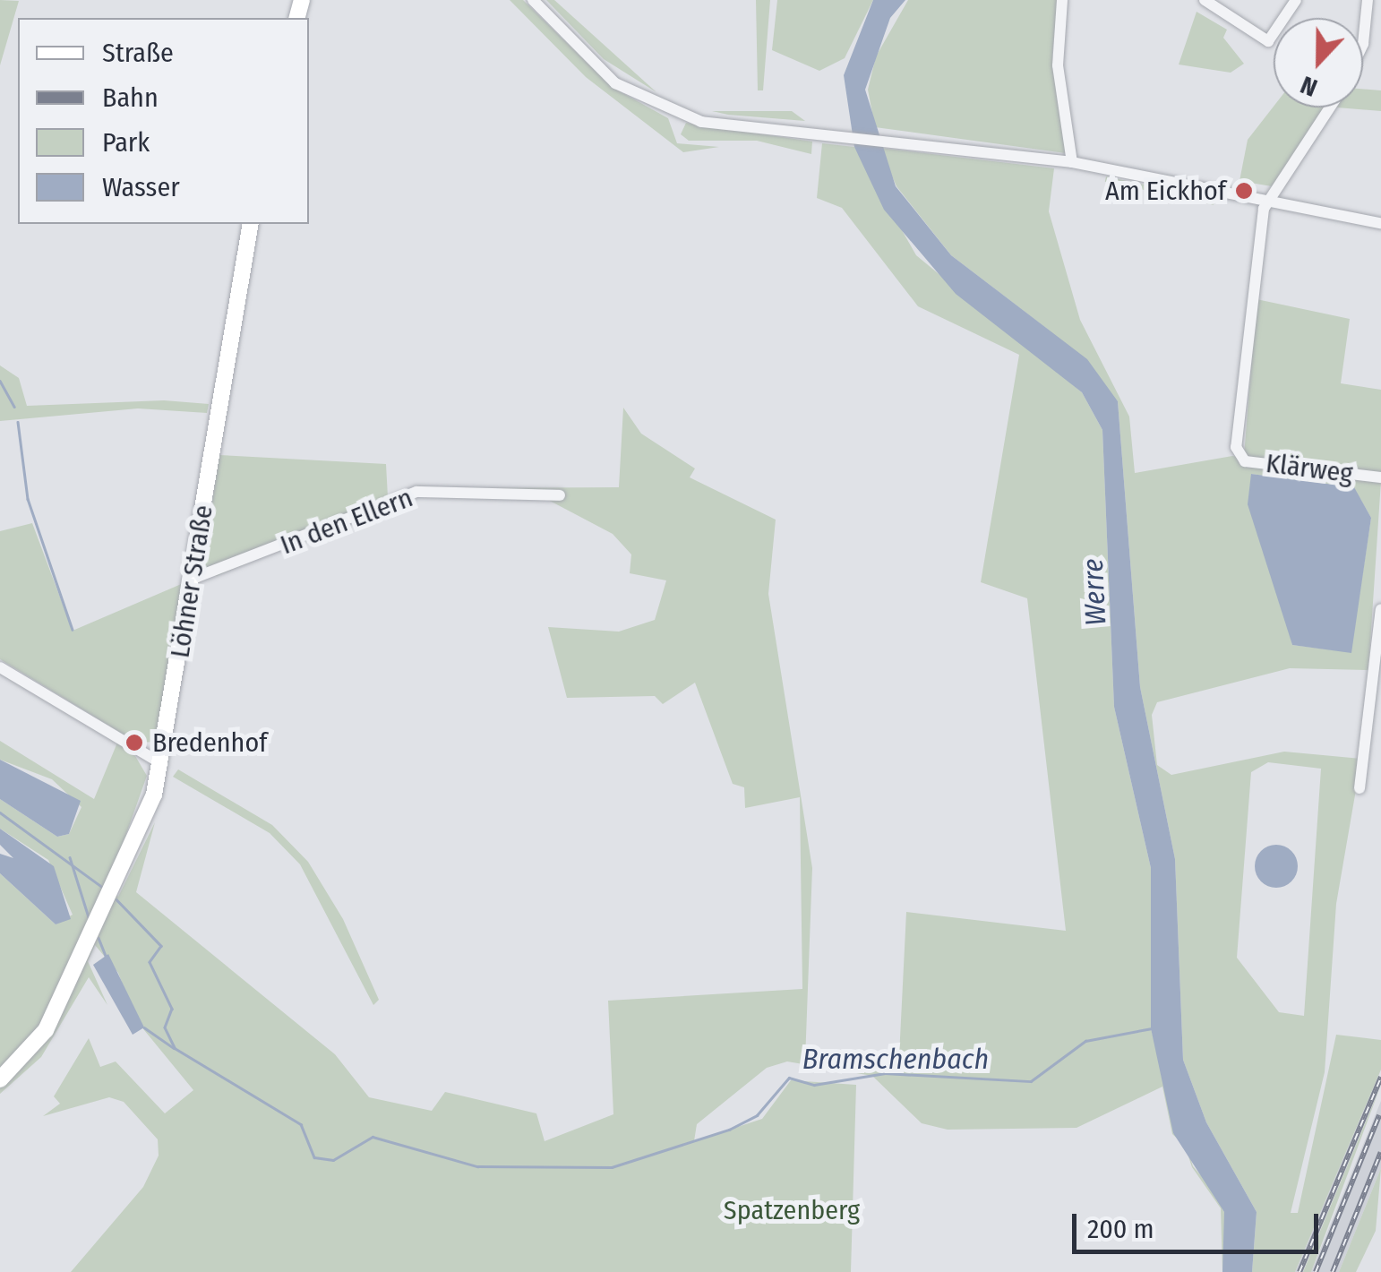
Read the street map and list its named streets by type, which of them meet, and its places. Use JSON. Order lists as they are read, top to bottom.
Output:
{
  "streets": {
    "main road": ["Löhner Straße"],
    "street": ["Klärweg", "In den Ellern"]
  },
  "crossings": [
    ["In den Ellern", "Löhner Straße"]
  ],
  "water": ["Werre", "Bramschenbach"],
  "parks": ["Spatzenberg"],
  "places": ["Am Eickhof", "Bredenhof"],
  "legend": [
    "Straße",
    "Bahn",
    "Park",
    "Wasser"
  ],
  "scale_bar": "200 m",
  "north": "bottom"
}
